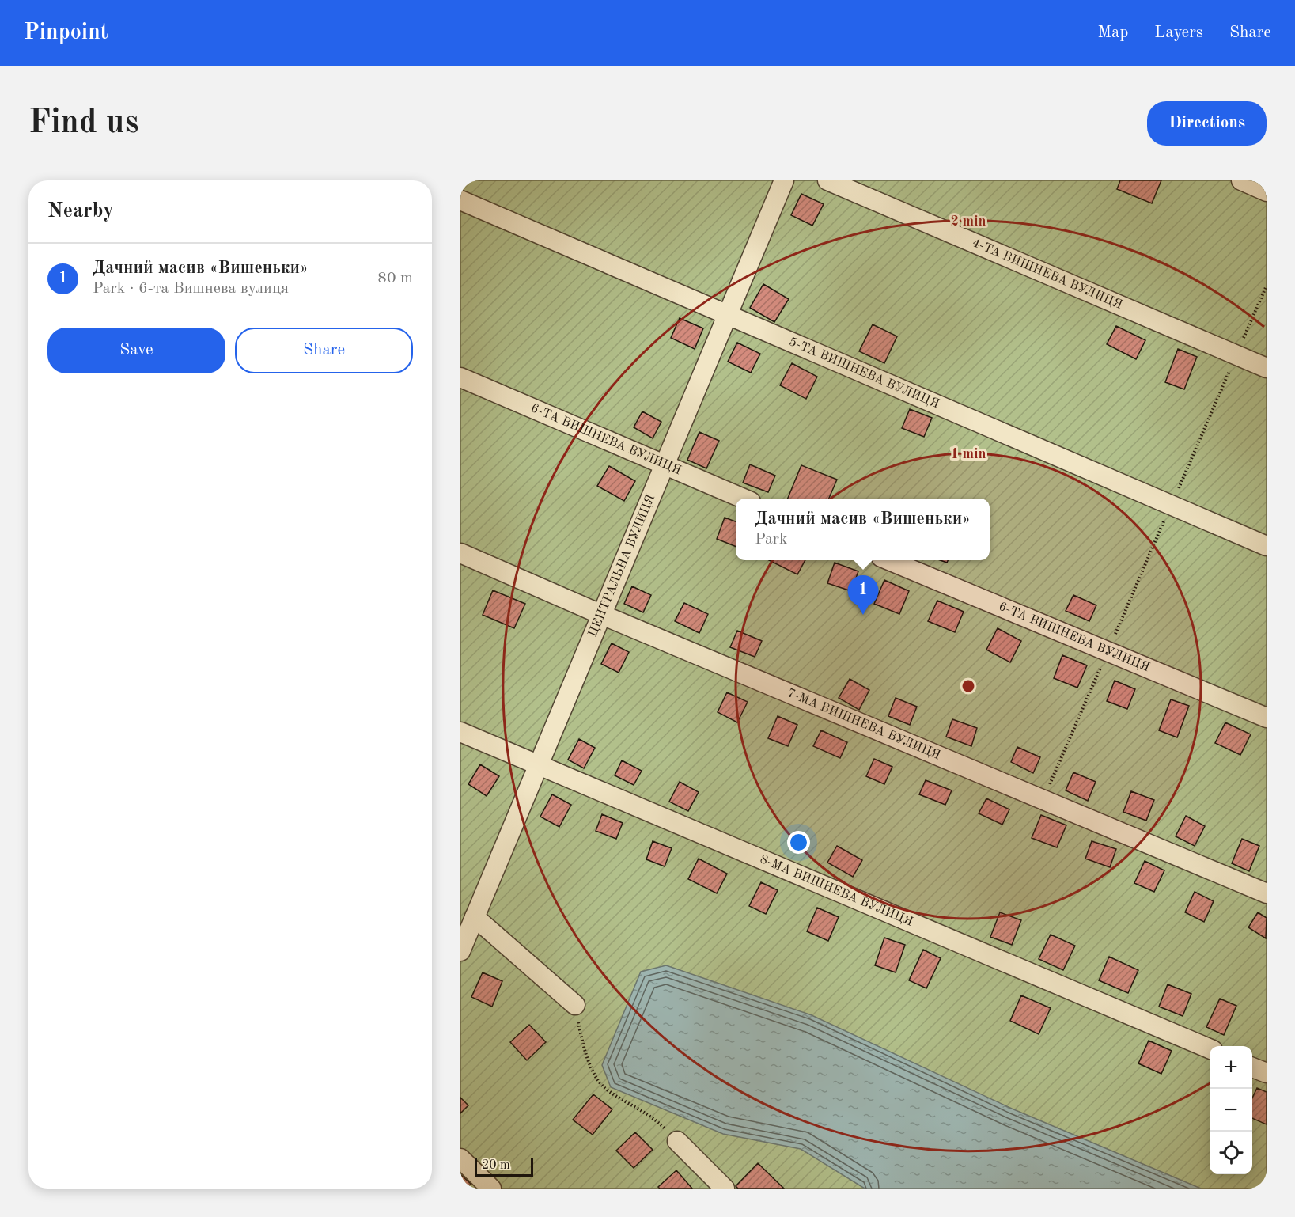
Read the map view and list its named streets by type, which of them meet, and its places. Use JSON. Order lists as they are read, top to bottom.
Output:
{
  "streets": {
    "street": [
      "4-ТА ВИШНЕВА ВУЛИЦЯ",
      "5-ТА ВИШНЕВА ВУЛИЦЯ",
      "6-ТА ВИШНЕВА ВУЛИЦЯ",
      "ЦЕНТРАЛЬНА ВУЛИЦЯ",
      "7-МА ВИШНЕВА ВУЛИЦЯ",
      "8-МА ВИШНЕВА ВУЛИЦЯ"
    ]
  },
  "crossings": [
    ["5-ТА ВИШНЕВА ВУЛИЦЯ", "ЦЕНТРАЛЬНА ВУЛИЦЯ"],
    ["6-ТА ВИШНЕВА ВУЛИЦЯ", "ЦЕНТРАЛЬНА ВУЛИЦЯ"],
    ["ЦЕНТРАЛЬНА ВУЛИЦЯ", "7-МА ВИШНЕВА ВУЛИЦЯ"],
    ["ЦЕНТРАЛЬНА ВУЛИЦЯ", "8-МА ВИШНЕВА ВУЛИЦЯ"]
  ],
  "scale_bar": "20 m",
  "page": {
    "header": "Pinpoint",
    "nav": ["Map", "Layers", "Share"],
    "buttons": [
      "Directions",
      ["Save", "Share"]
    ],
    "title": "Find us",
    "heading": "Nearby",
    "list": [
      {
        "mark": "1",
        "name": "Дачний масив «Вишеньки»",
        "note": "Park · 6-та Вишнева вулиця",
        "value": "80 m"
      }
    ],
    "popup": ["Дачний масив «Вишеньки»", "Park"],
    "pins": "1",
    "map_buttons": ["+", "−"],
    "scale": "20 m"
  },
  "rings": ["2 min", "1 min"]
}
